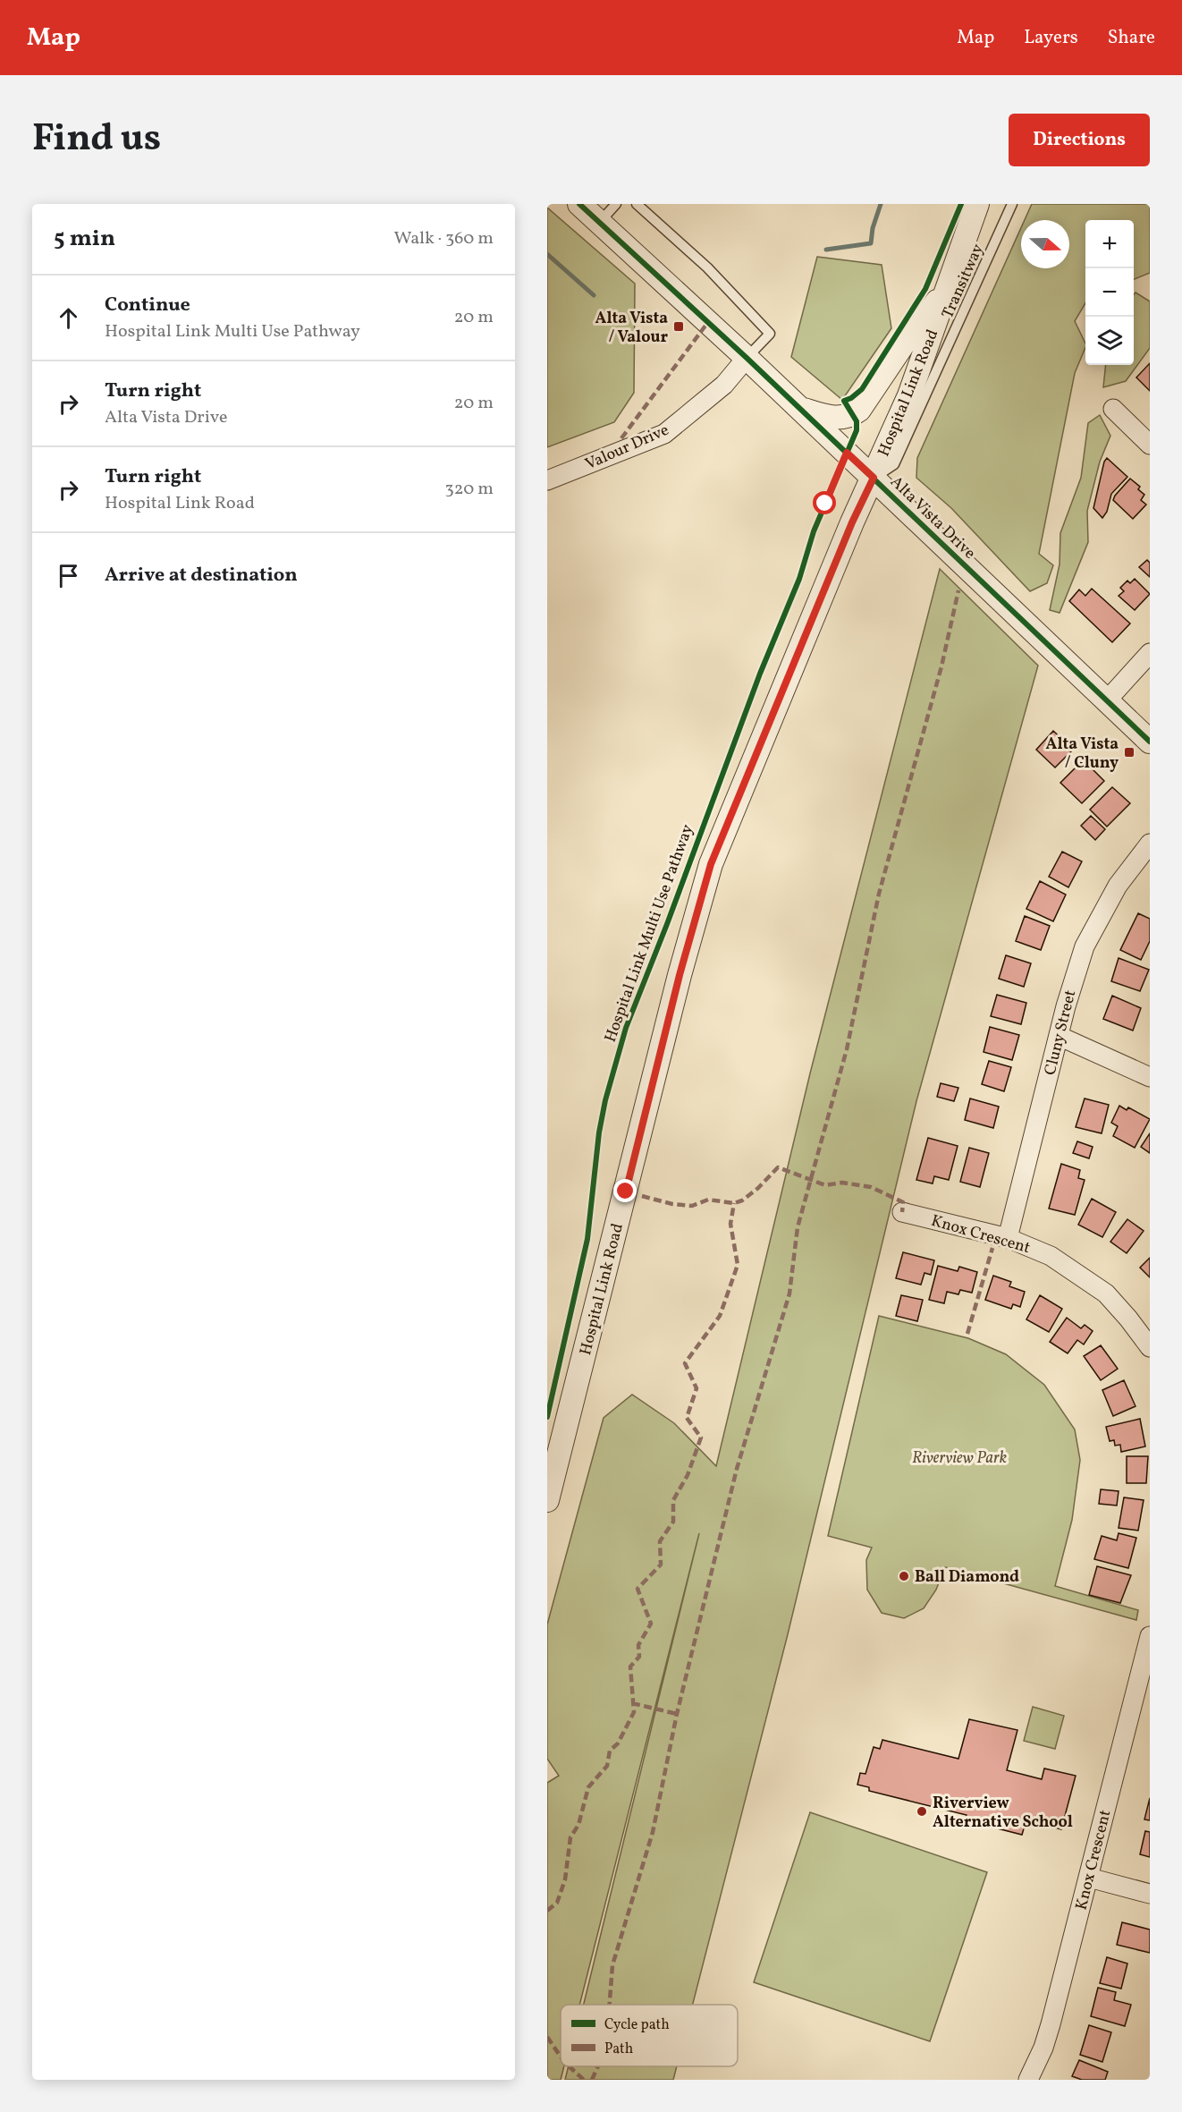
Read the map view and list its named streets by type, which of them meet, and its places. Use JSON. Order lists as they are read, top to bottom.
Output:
{
  "streets": {
    "street": [
      "Hospital Link Road",
      "Valour Drive",
      "Alta Vista Drive",
      "Cluny Street",
      "Knox Crescent"
    ],
    "lane": ["Transitway"],
    "cycle path": ["Hospital Link Multi Use Pathway"]
  },
  "crossings": [
    ["Transitway", "Hospital Link Road"],
    ["Transitway", "Alta Vista Drive"],
    ["Hospital Link Road", "Alta Vista Drive"],
    ["Valour Drive", "Alta Vista Drive"],
    ["Cluny Street", "Knox Crescent"]
  ],
  "parks": ["Riverview Park"],
  "places": {
    "transit": ["Alta Vista / Valour", "Alta Vista / Cluny"],
    "other": ["Ball Diamond", "Riverview Alternative School"]
  },
  "legend": ["Cycle path", "Path"],
  "north": "right",
  "page": {
    "header": "Map",
    "nav": ["Map", "Layers", "Share"],
    "title": "Find us",
    "buttons": "Directions",
    "heading": ["5 min", "Walk · 360 m"],
    "map_buttons": ["+", "−"],
    "list": [
      ["Continue", "Hospital Link Multi Use Pathway", "20 m"],
      ["Turn right", "Alta Vista Drive", "20 m"],
      ["Turn right", "Hospital Link Road", "320 m"],
      "Arrive at destination"
    ]
  }
}
